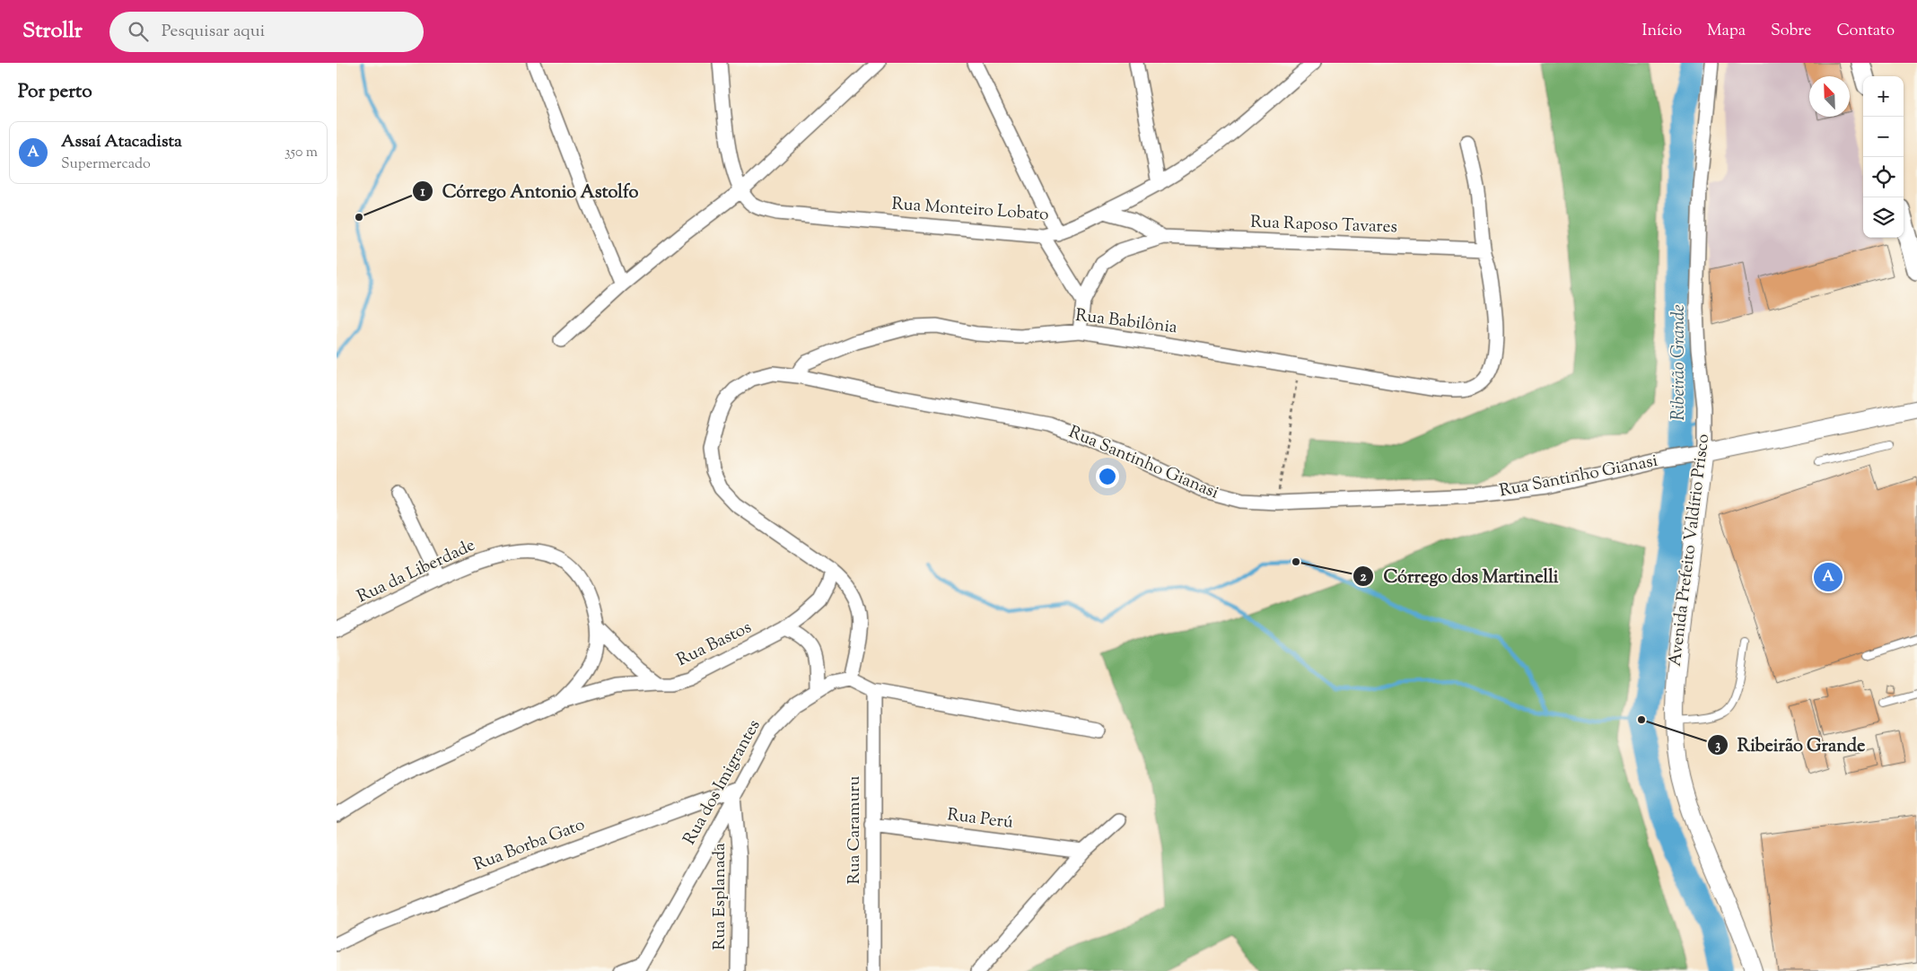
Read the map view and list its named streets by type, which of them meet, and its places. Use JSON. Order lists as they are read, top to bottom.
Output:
{
  "streets": {
    "street": [
      "Rua Monteiro Lobato",
      "Rua Raposo Tavares",
      "Rua Babilônia",
      "Rua Santinho Gianasi",
      "Avenida Prefeito Valdírio Prisco",
      "Rua da Liberdade",
      "Rua Bastos",
      "Rua dos Imigrantes",
      "Rua Perú",
      "Rua Caramuru",
      "Rua Borba Gato",
      "Rua Esplanada"
    ]
  },
  "crossings": [
    ["Rua Monteiro Lobato", "Rua Raposo Tavares"],
    ["Rua Raposo Tavares", "Rua Babilônia"],
    ["Rua Babilônia", "Rua Santinho Gianasi"],
    ["Rua Santinho Gianasi", "Avenida Prefeito Valdírio Prisco"],
    ["Rua Santinho Gianasi", "Rua Bastos"],
    ["Rua Santinho Gianasi", "Rua dos Imigrantes"],
    ["Rua da Liberdade", "Rua Bastos"],
    ["Rua dos Imigrantes", "Rua Borba Gato"],
    ["Rua dos Imigrantes", "Rua Esplanada"],
    ["Rua Perú", "Rua Caramuru"],
    ["Rua Borba Gato", "Rua Esplanada"]
  ],
  "water": ["Ribeirão Grande"],
  "places": ["Córrego Antonio Astolfo", "Córrego dos Martinelli", "Ribeirão Grande"],
  "north": "top left",
  "page": {
    "header": "Strollr",
    "search": "Pesquisar aqui",
    "nav": [
      "Início",
      "Mapa",
      "Sobre",
      "Contato"
    ],
    "heading": "Por perto",
    "map_buttons": ["+", "−"],
    "list": [
      {
        "mark": "A",
        "name": "Assaí Atacadista",
        "note": "Supermercado",
        "value": "350 m"
      }
    ],
    "pins": "A"
  }
}
